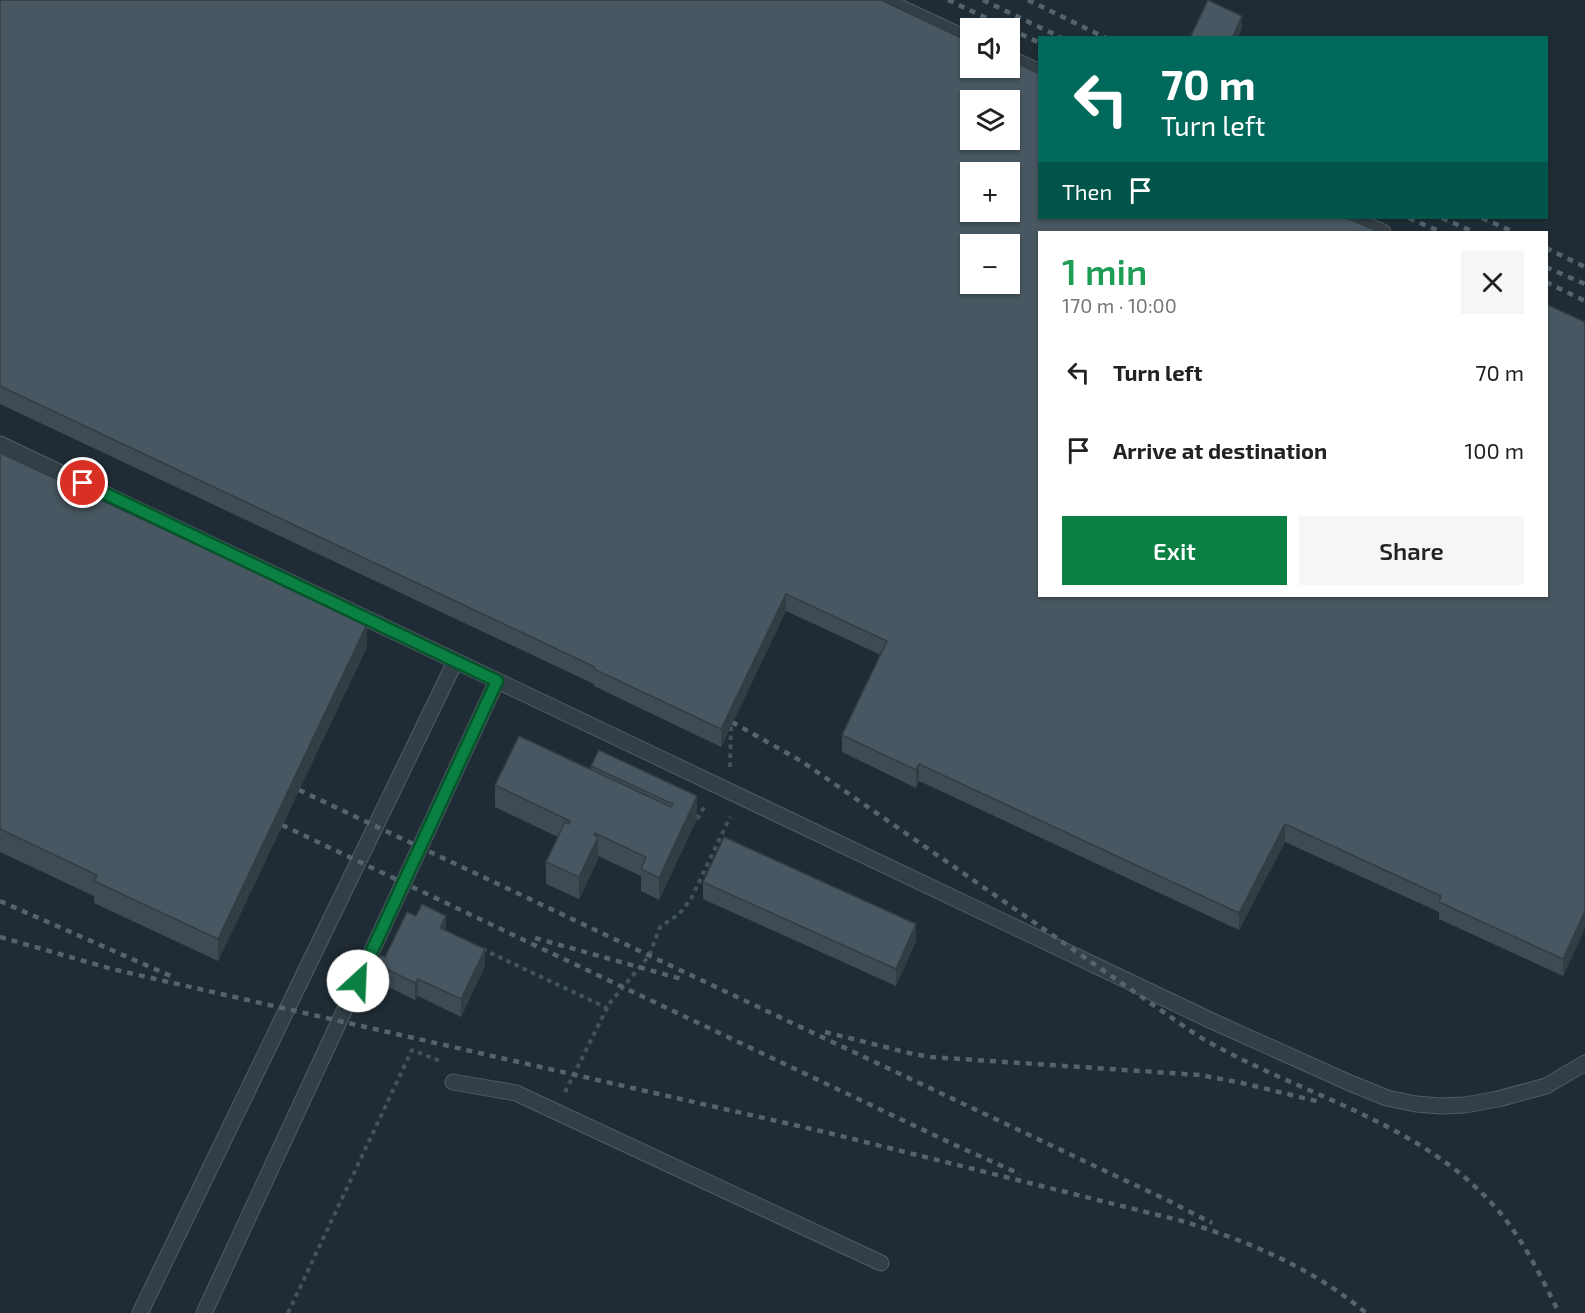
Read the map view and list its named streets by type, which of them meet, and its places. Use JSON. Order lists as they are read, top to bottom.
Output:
{
  "page": {
    "map_buttons": ["+", "−"],
    "turn": ["70 m", "Turn left"],
    "then": "Then",
    "heading": ["1 min", "170 m · 10:00"],
    "list": [
      {
        "name": "Turn left",
        "value": "70 m"
      },
      {
        "name": "Arrive at destination",
        "value": "100 m"
      }
    ],
    "buttons": ["Exit", "Share"]
  }
}
